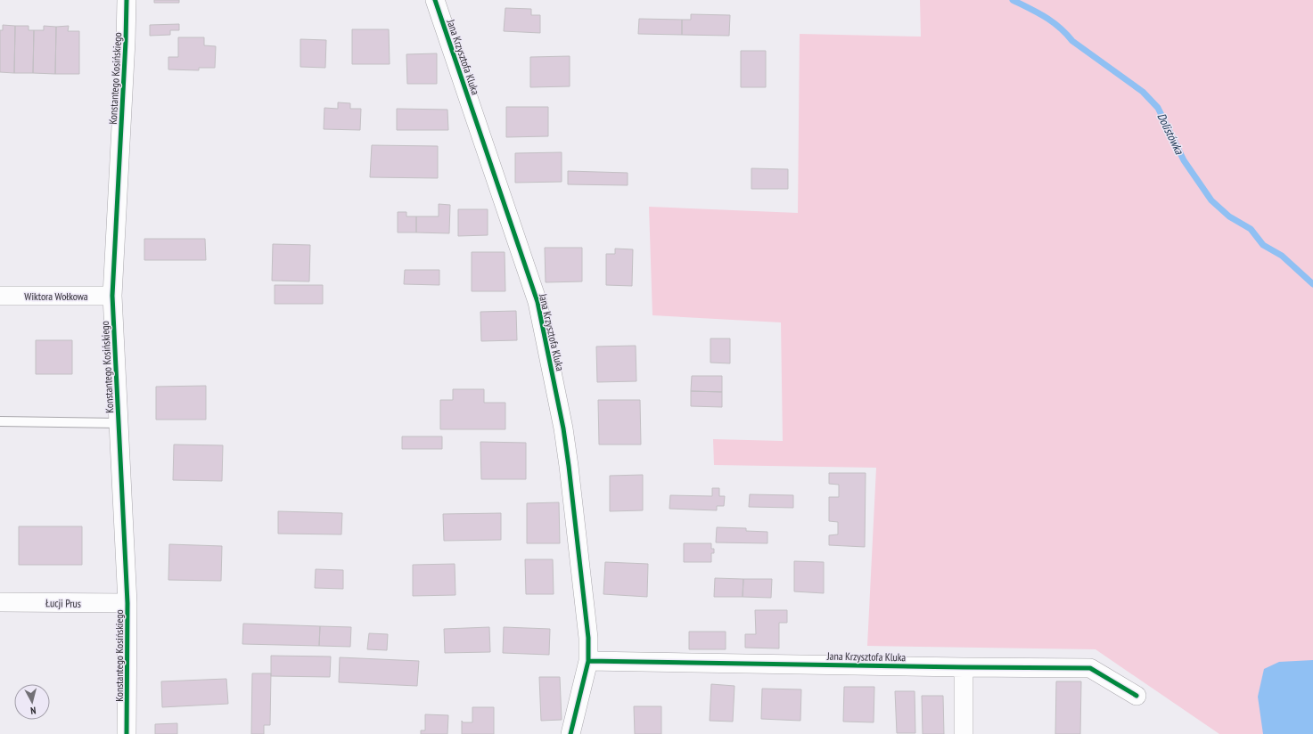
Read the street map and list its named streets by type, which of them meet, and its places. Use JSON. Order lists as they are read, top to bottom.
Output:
{
  "streets": {
    "street": [
      "Jana Krzysztofa Kluka",
      "Konstantego Kosińskiego",
      "Wiktora Wołkowa",
      "Łucji Prus"
    ]
  },
  "crossings": [
    ["Konstantego Kosińskiego", "Wiktora Wołkowa"],
    ["Konstantego Kosińskiego", "Łucji Prus"]
  ],
  "water": ["Dolistówka"],
  "north": "bottom"
}
